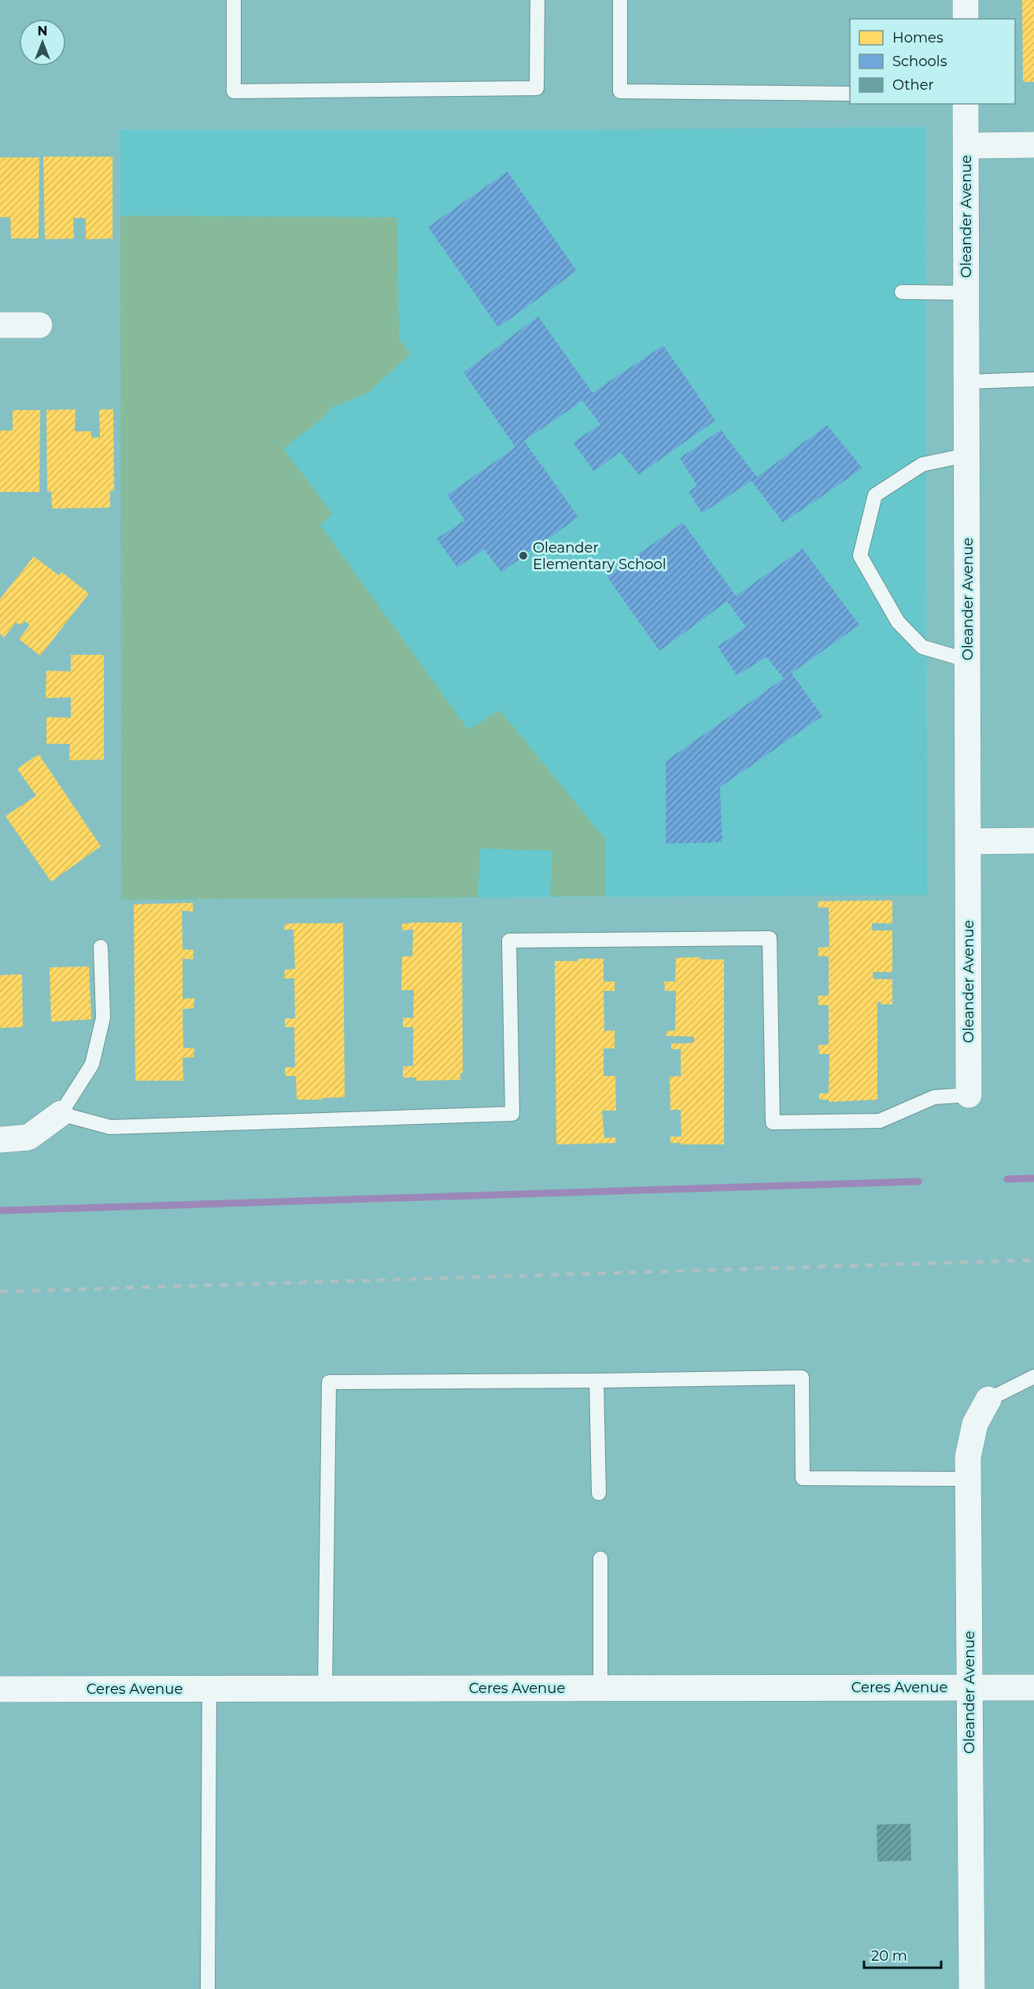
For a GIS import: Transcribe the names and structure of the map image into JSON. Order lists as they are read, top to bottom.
{
  "streets": {
    "street": ["Oleander Avenue", "Ceres Avenue"]
  },
  "crossings": [
    ["Oleander Avenue", "Ceres Avenue"]
  ],
  "places": ["Oleander Elementary School"],
  "legend": ["Homes", "Schools", "Other"],
  "scale_bar": "20 m",
  "north": "top"
}
